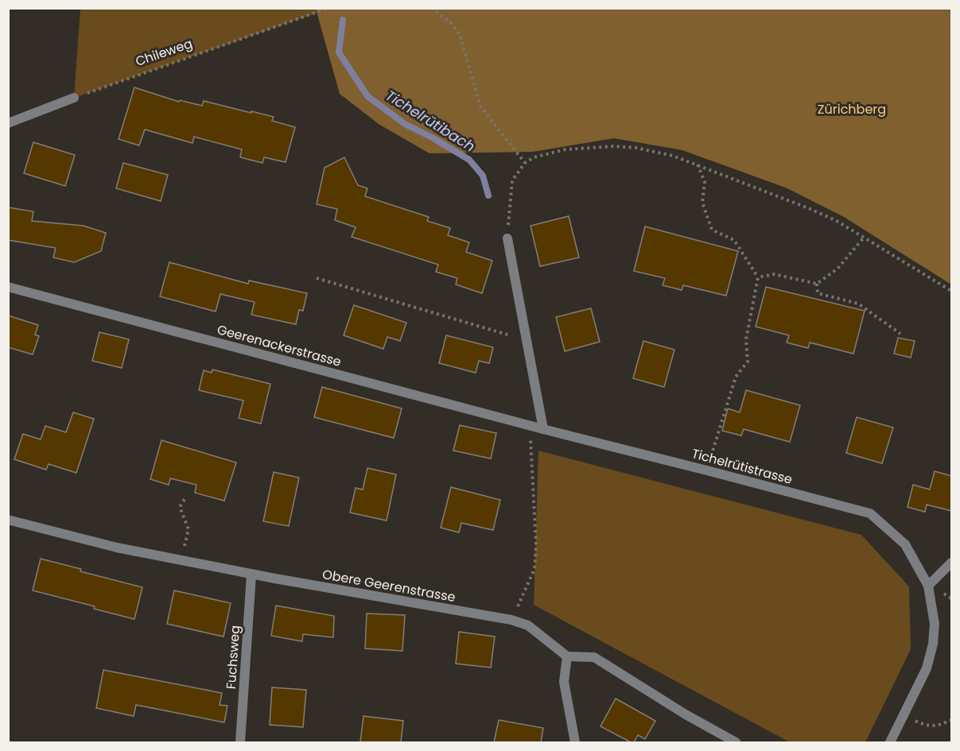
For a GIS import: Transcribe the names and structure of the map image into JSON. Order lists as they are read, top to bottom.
{
  "streets": {
    "street": [
      "Geerenackerstrasse",
      "Tichelrütistrasse",
      "Obere Geerenstrasse",
      "Fuchsweg"
    ],
    "path": ["Chileweg"]
  },
  "crossings": [
    ["Geerenackerstrasse", "Tichelrütistrasse"],
    ["Obere Geerenstrasse", "Fuchsweg"]
  ],
  "water": ["Tichelrütibach"],
  "parks": ["Zürichberg"]
}
